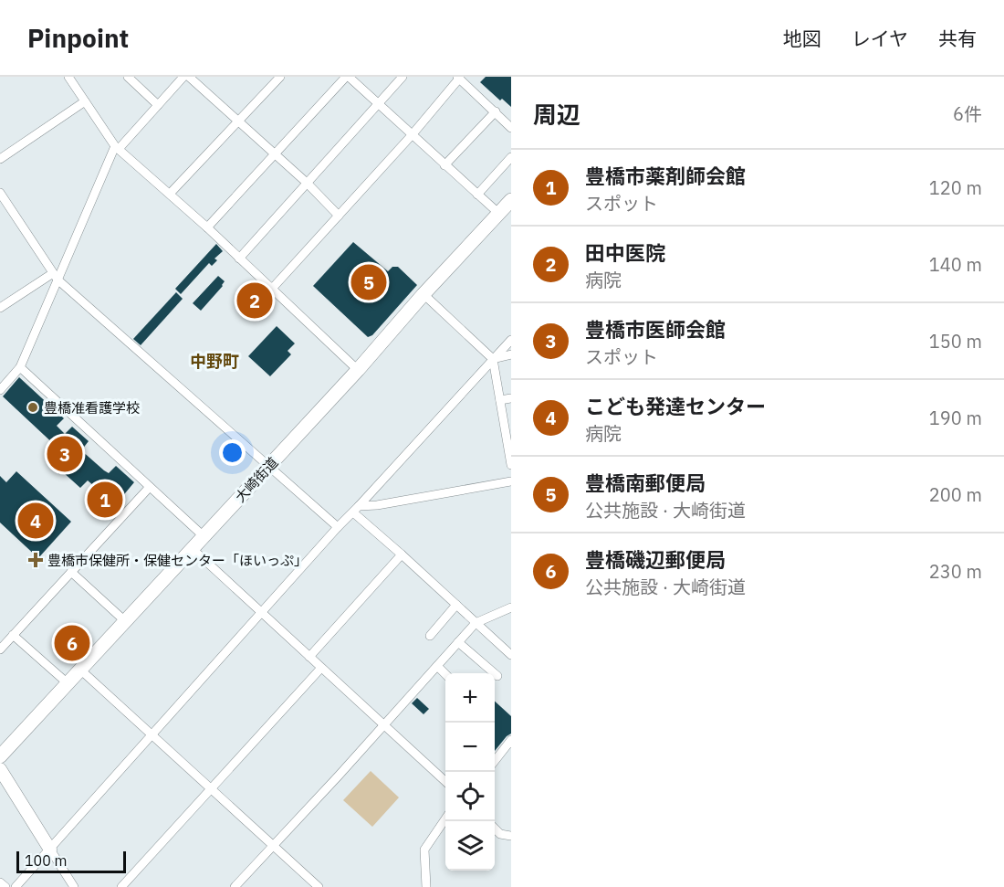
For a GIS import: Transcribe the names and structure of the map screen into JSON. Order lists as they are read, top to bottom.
{
  "streets": {
    "main road": ["大崎街道"]
  },
  "districts": ["中野町"],
  "places": {
    "other": ["豊橋准看護学校"],
    "health": ["豊橋市保健所・保健センター「ほいっぷ」"]
  },
  "scale_bar": "100 m",
  "page": {
    "header": "Pinpoint",
    "nav": ["地図", "レイヤ", "共有"],
    "heading": ["周辺", "6件"],
    "list": [
      {
        "mark": "1",
        "name": "豊橋市薬剤師会館",
        "note": "スポット",
        "value": "120 m"
      },
      {
        "mark": "2",
        "name": "田中医院",
        "note": "病院",
        "value": "140 m"
      },
      {
        "mark": "3",
        "name": "豊橋市医師会館",
        "note": "スポット",
        "value": "150 m"
      },
      {
        "mark": "4",
        "name": "こども発達センター",
        "note": "病院",
        "value": "190 m"
      },
      {
        "mark": "5",
        "name": "豊橋南郵便局",
        "note": "公共施設 · 大崎街道",
        "value": "200 m"
      },
      {
        "mark": "6",
        "name": "豊橋磯辺郵便局",
        "note": "公共施設 · 大崎街道",
        "value": "230 m"
      }
    ],
    "pins": [
      "5",
      "2",
      "3",
      "1",
      "4",
      "6"
    ],
    "map_buttons": ["+", "−"],
    "scale": "100 m"
  }
}
